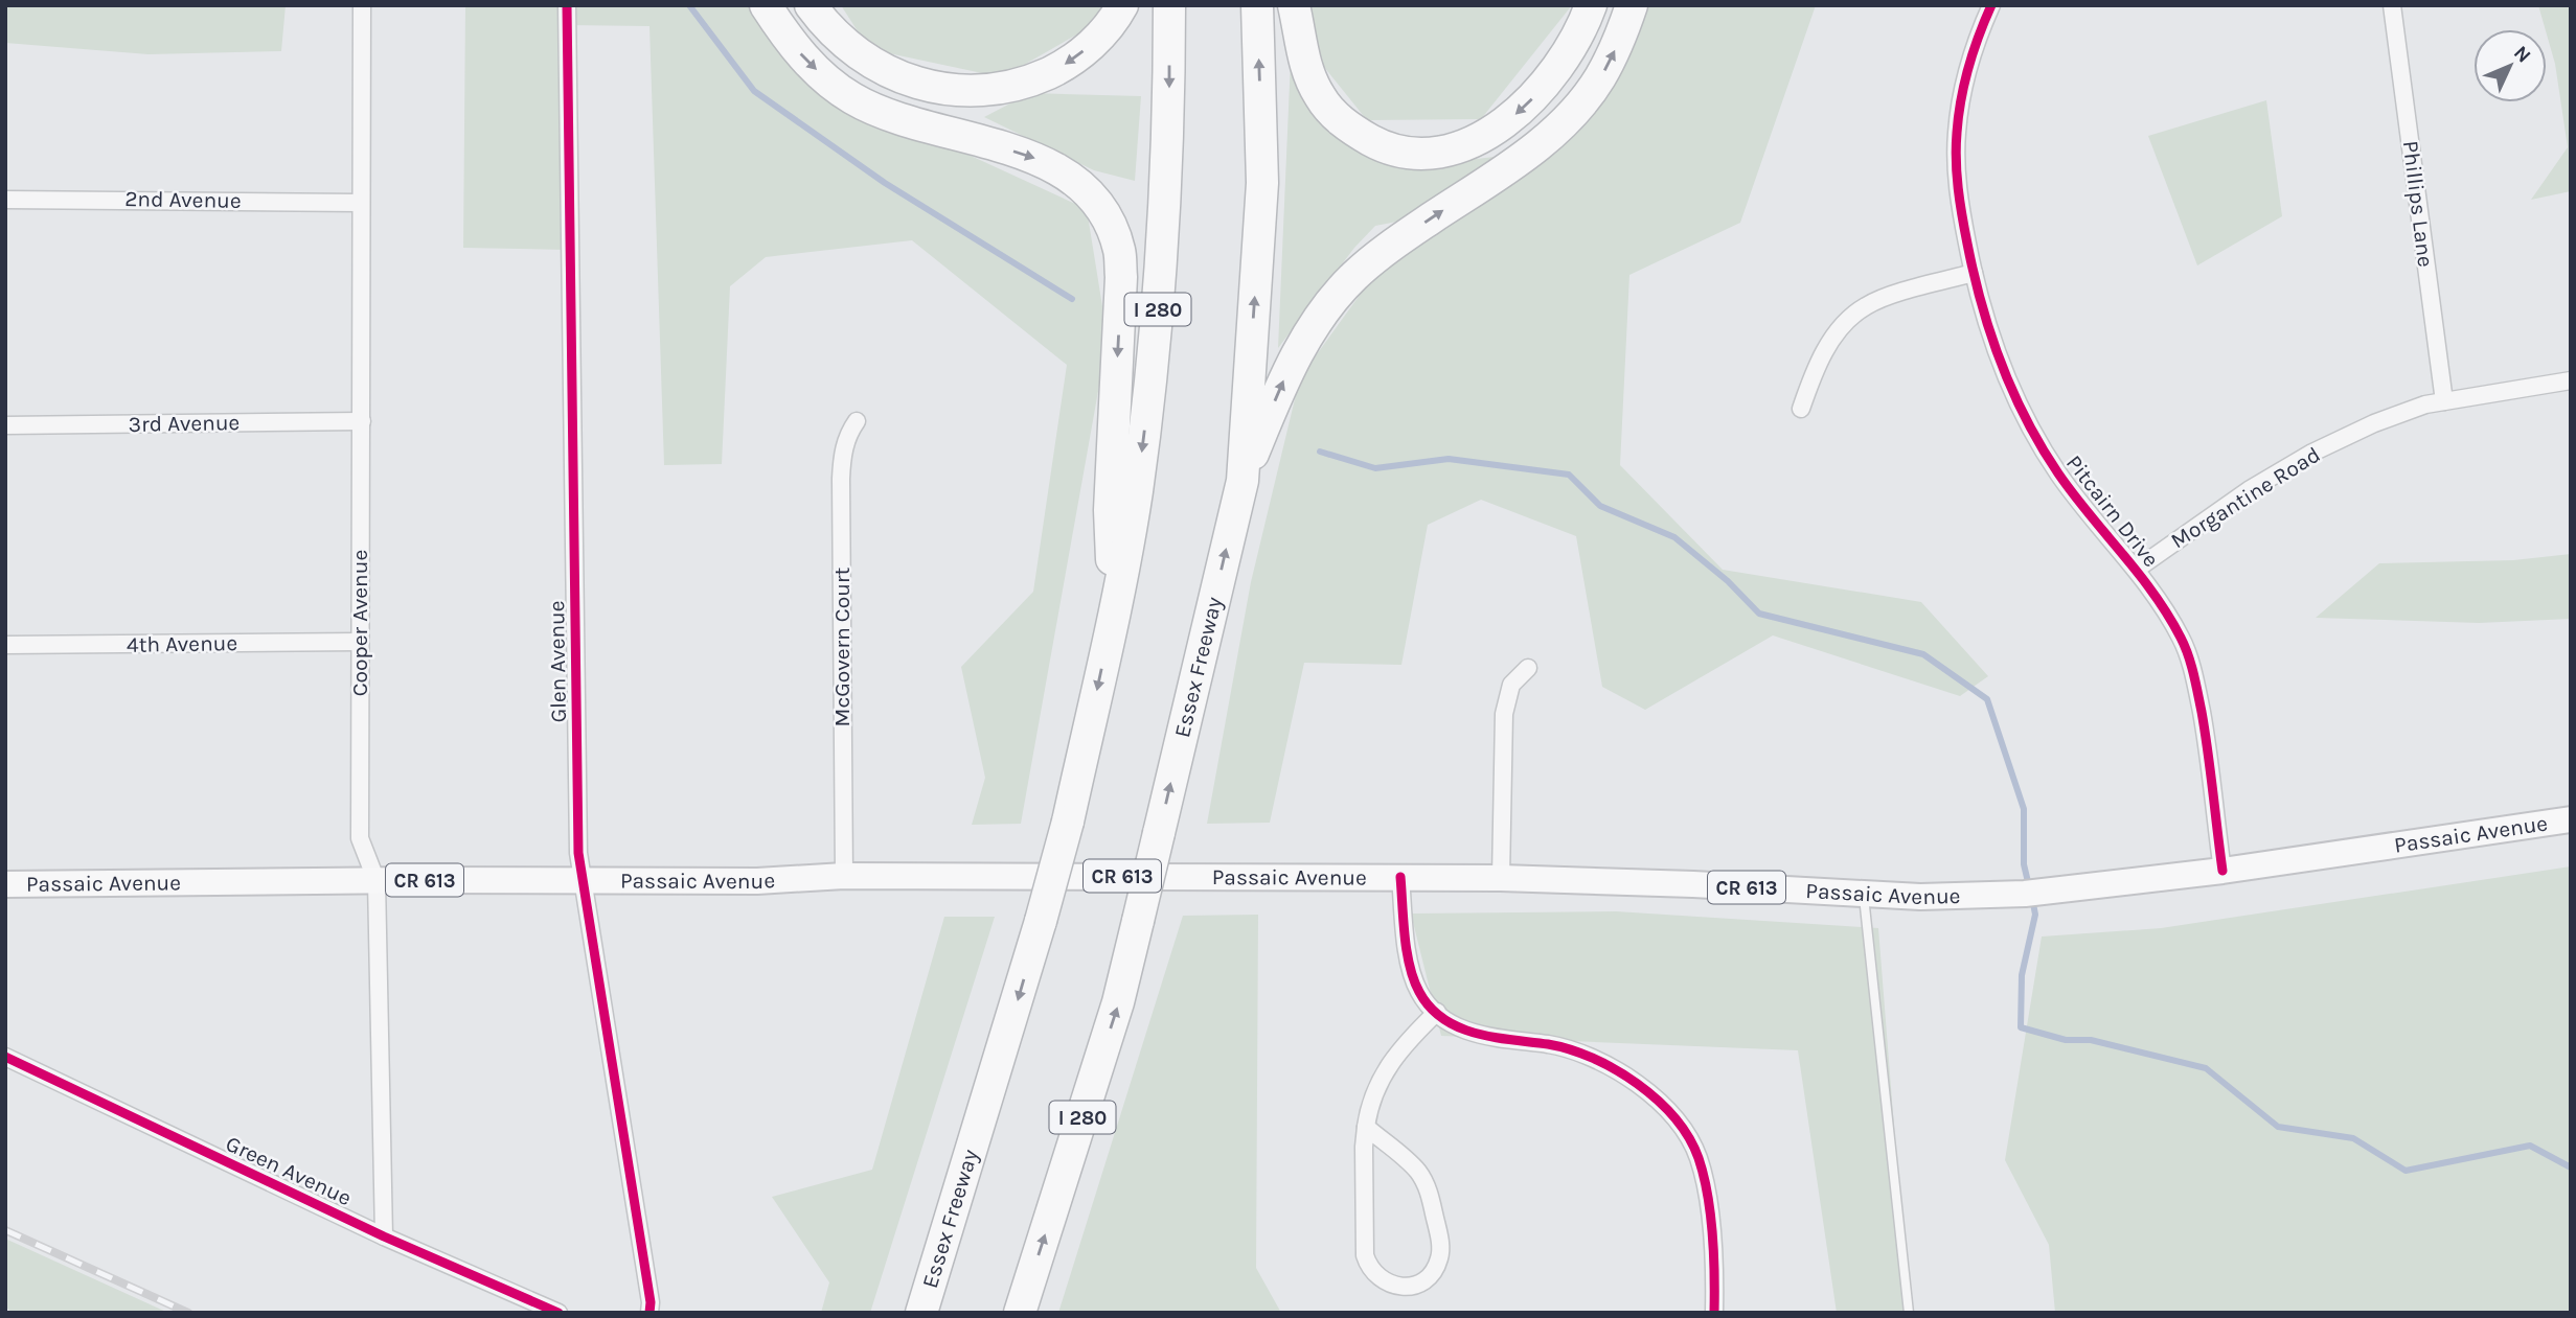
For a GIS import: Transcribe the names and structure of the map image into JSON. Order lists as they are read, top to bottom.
{
  "streets": {
    "highway": ["I 280", "Essex Freeway"],
    "main road": ["Passaic Avenue", "CR 613"],
    "street": [
      "2nd Avenue",
      "Phillips Lane",
      "3rd Avenue",
      "Morgantine Road",
      "Pitcairn Drive",
      "Cooper Avenue",
      "4th Avenue",
      "McGovern Court",
      "Glen Avenue",
      "Green Avenue"
    ]
  },
  "crossings": [
    ["2nd Avenue", "Cooper Avenue"],
    ["Phillips Lane", "Morgantine Road"],
    ["3rd Avenue", "Cooper Avenue"],
    ["Morgantine Road", "Pitcairn Drive"],
    ["Pitcairn Drive", "Passaic Avenue"],
    ["Cooper Avenue", "4th Avenue"],
    ["Cooper Avenue", "Passaic Avenue"],
    ["Cooper Avenue", "Green Avenue"],
    ["McGovern Court", "Passaic Avenue"],
    ["Glen Avenue", "Passaic Avenue"]
  ],
  "north": "top right"
}
